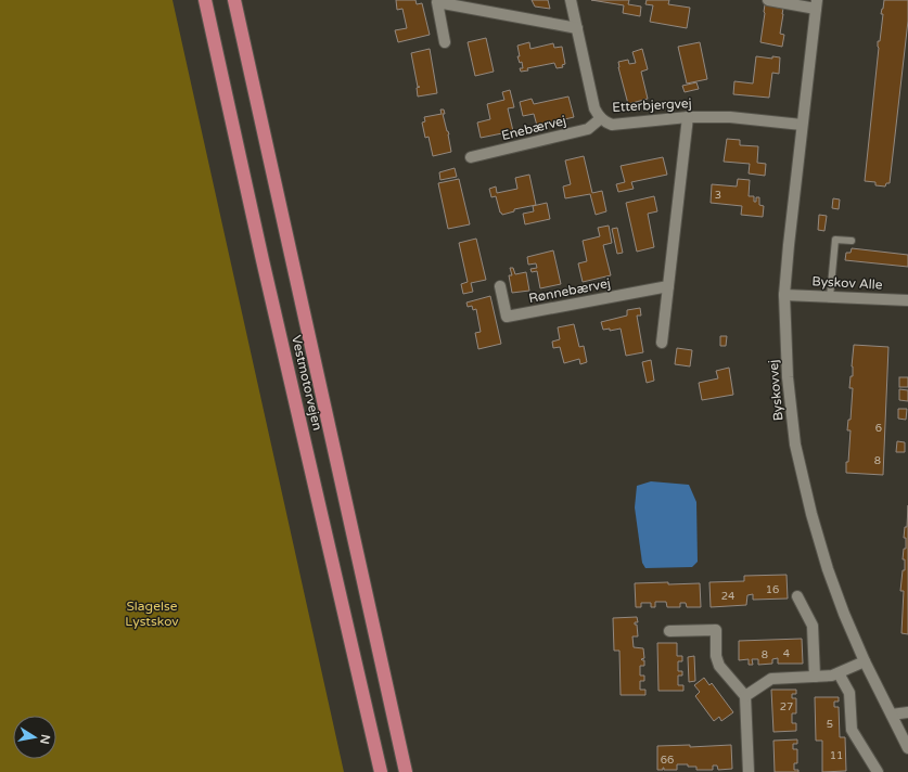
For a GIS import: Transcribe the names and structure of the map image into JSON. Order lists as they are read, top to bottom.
{
  "streets": {
    "highway": ["Vestmotorvejen"],
    "street": [
      "Etterbjergvej",
      "Enebærvej",
      "Byskov Alle",
      "Rønnebærvej",
      "Byskovvej"
    ]
  },
  "crossings": [
    ["Etterbjergvej", "Enebærvej"],
    ["Etterbjergvej", "Byskovvej"],
    ["Byskov Alle", "Byskovvej"]
  ],
  "parks": ["Slagelse Lystskov"],
  "house_numbers": [
    "3",
    "6",
    "8",
    "16",
    "24",
    "4",
    "8",
    "27",
    "5",
    "11",
    "66"
  ],
  "north": "right"
}
